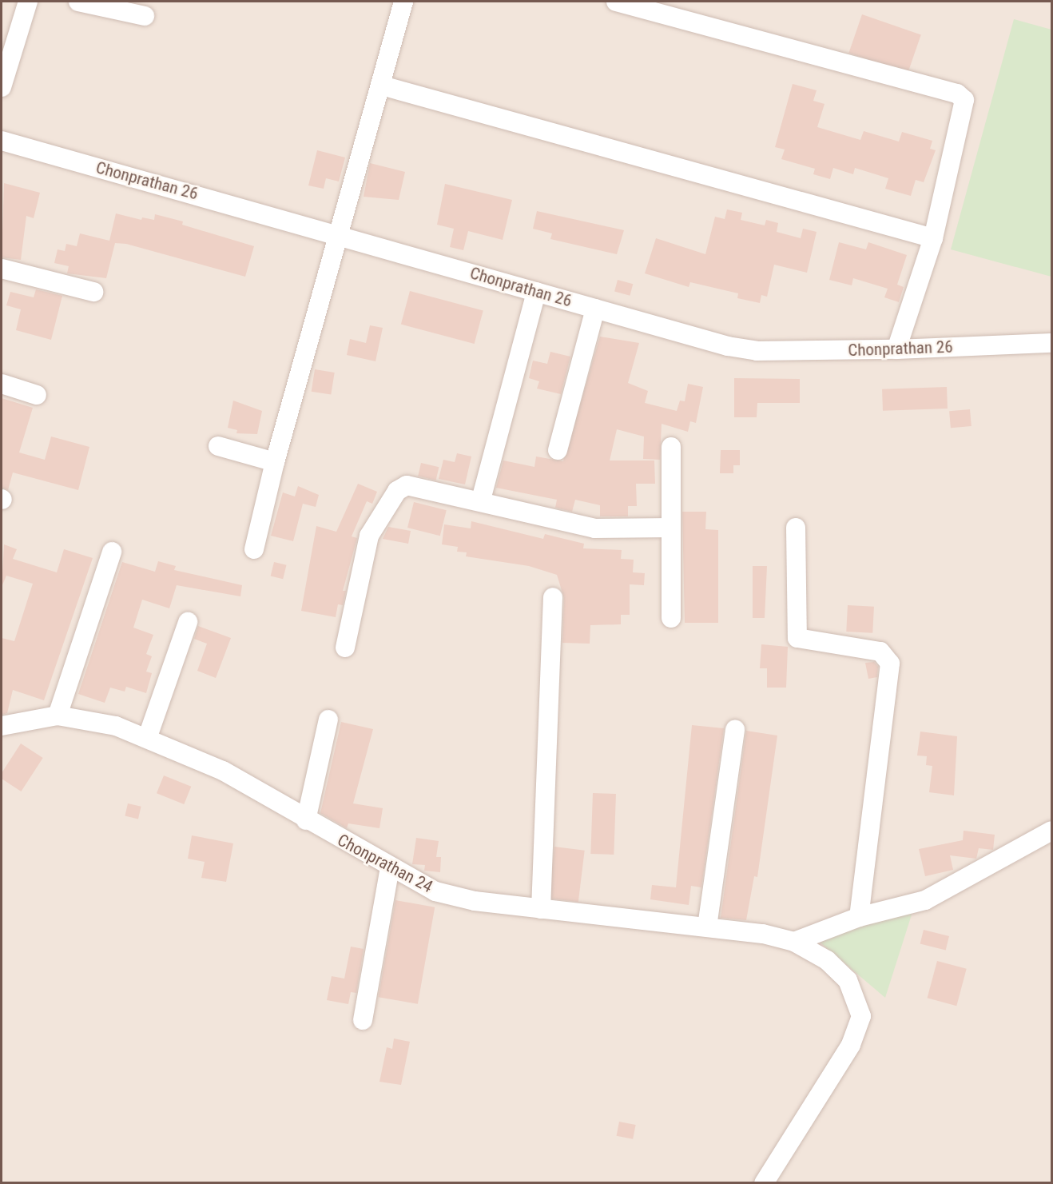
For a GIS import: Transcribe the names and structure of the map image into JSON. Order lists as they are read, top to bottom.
{
  "streets": {
    "street": ["Chonprathan 26", "Chonprathan 24"]
  }
}
